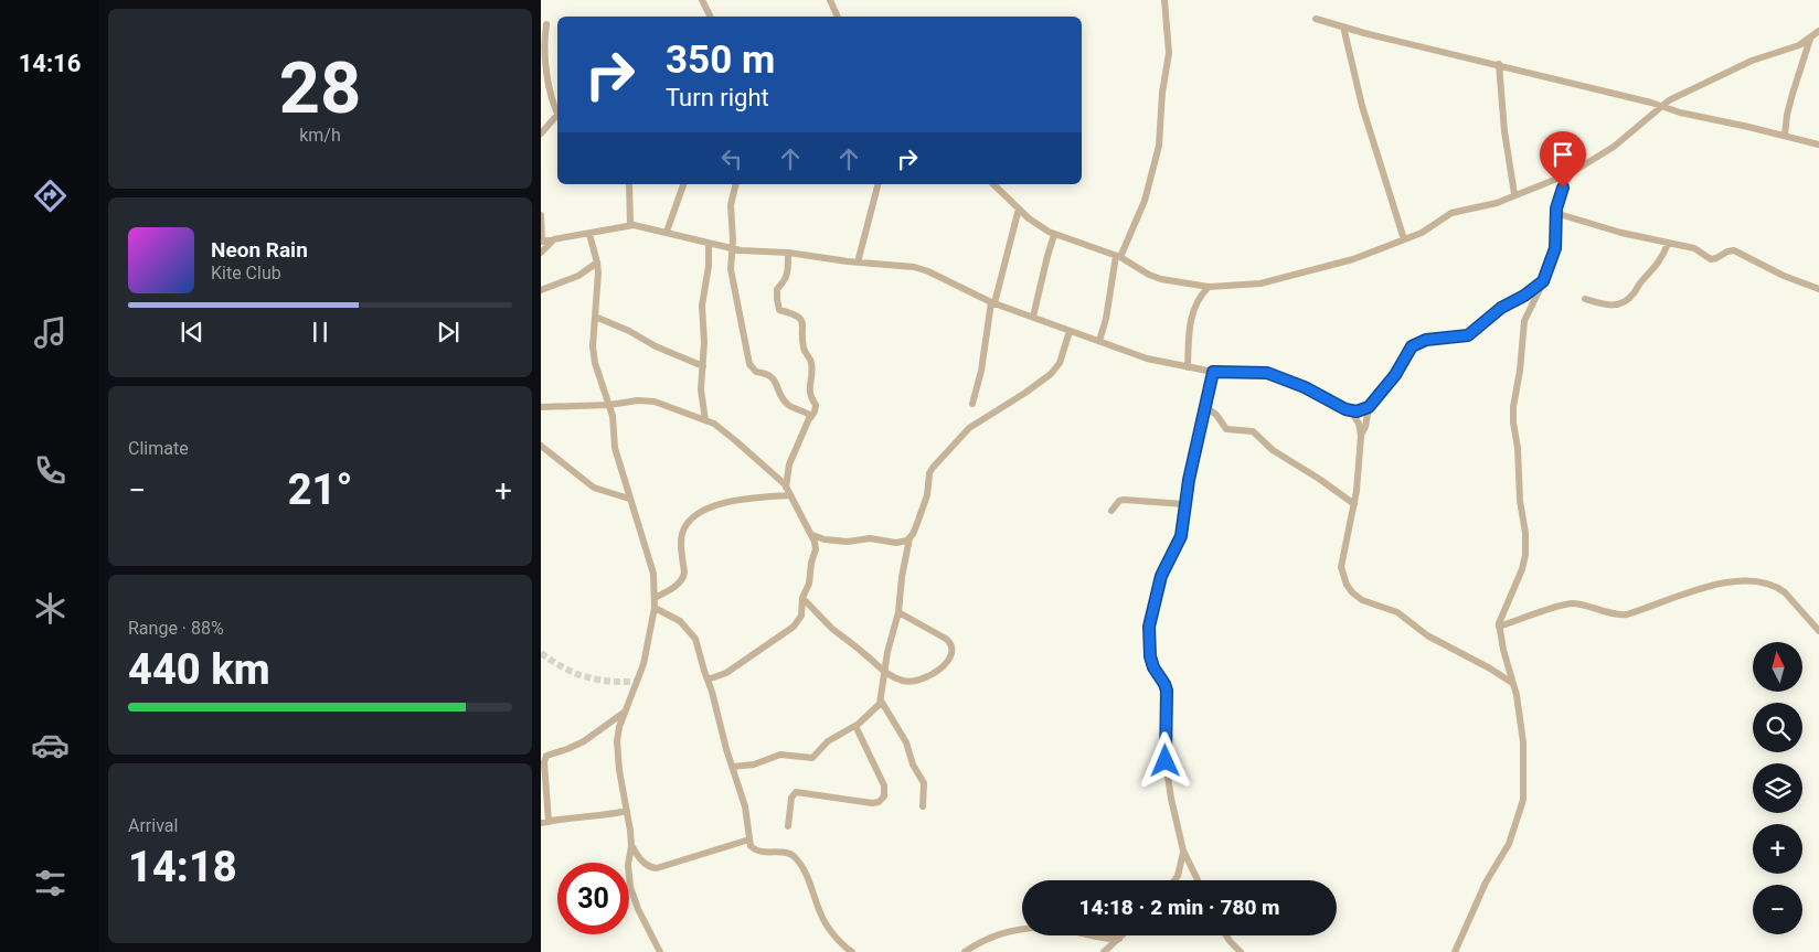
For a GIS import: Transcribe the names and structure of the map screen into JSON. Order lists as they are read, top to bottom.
{
  "north": "top",
  "page": {
    "tabs": "14:16",
    "tile": [
      ["28", "km/h"],
      "Climate",
      ["Range · 88%", "440 km"],
      ["Arrival", "14:18"]
    ],
    "turn": ["350 m", "Turn right"],
    "song": ["Neon Rain", "Kite Club"],
    "heat": ["−", "21°", "+"],
    "map_buttons": ["+", "−"],
    "limit": "30",
    "trip": "14:18 · 2 min · 780 m"
  }
}
